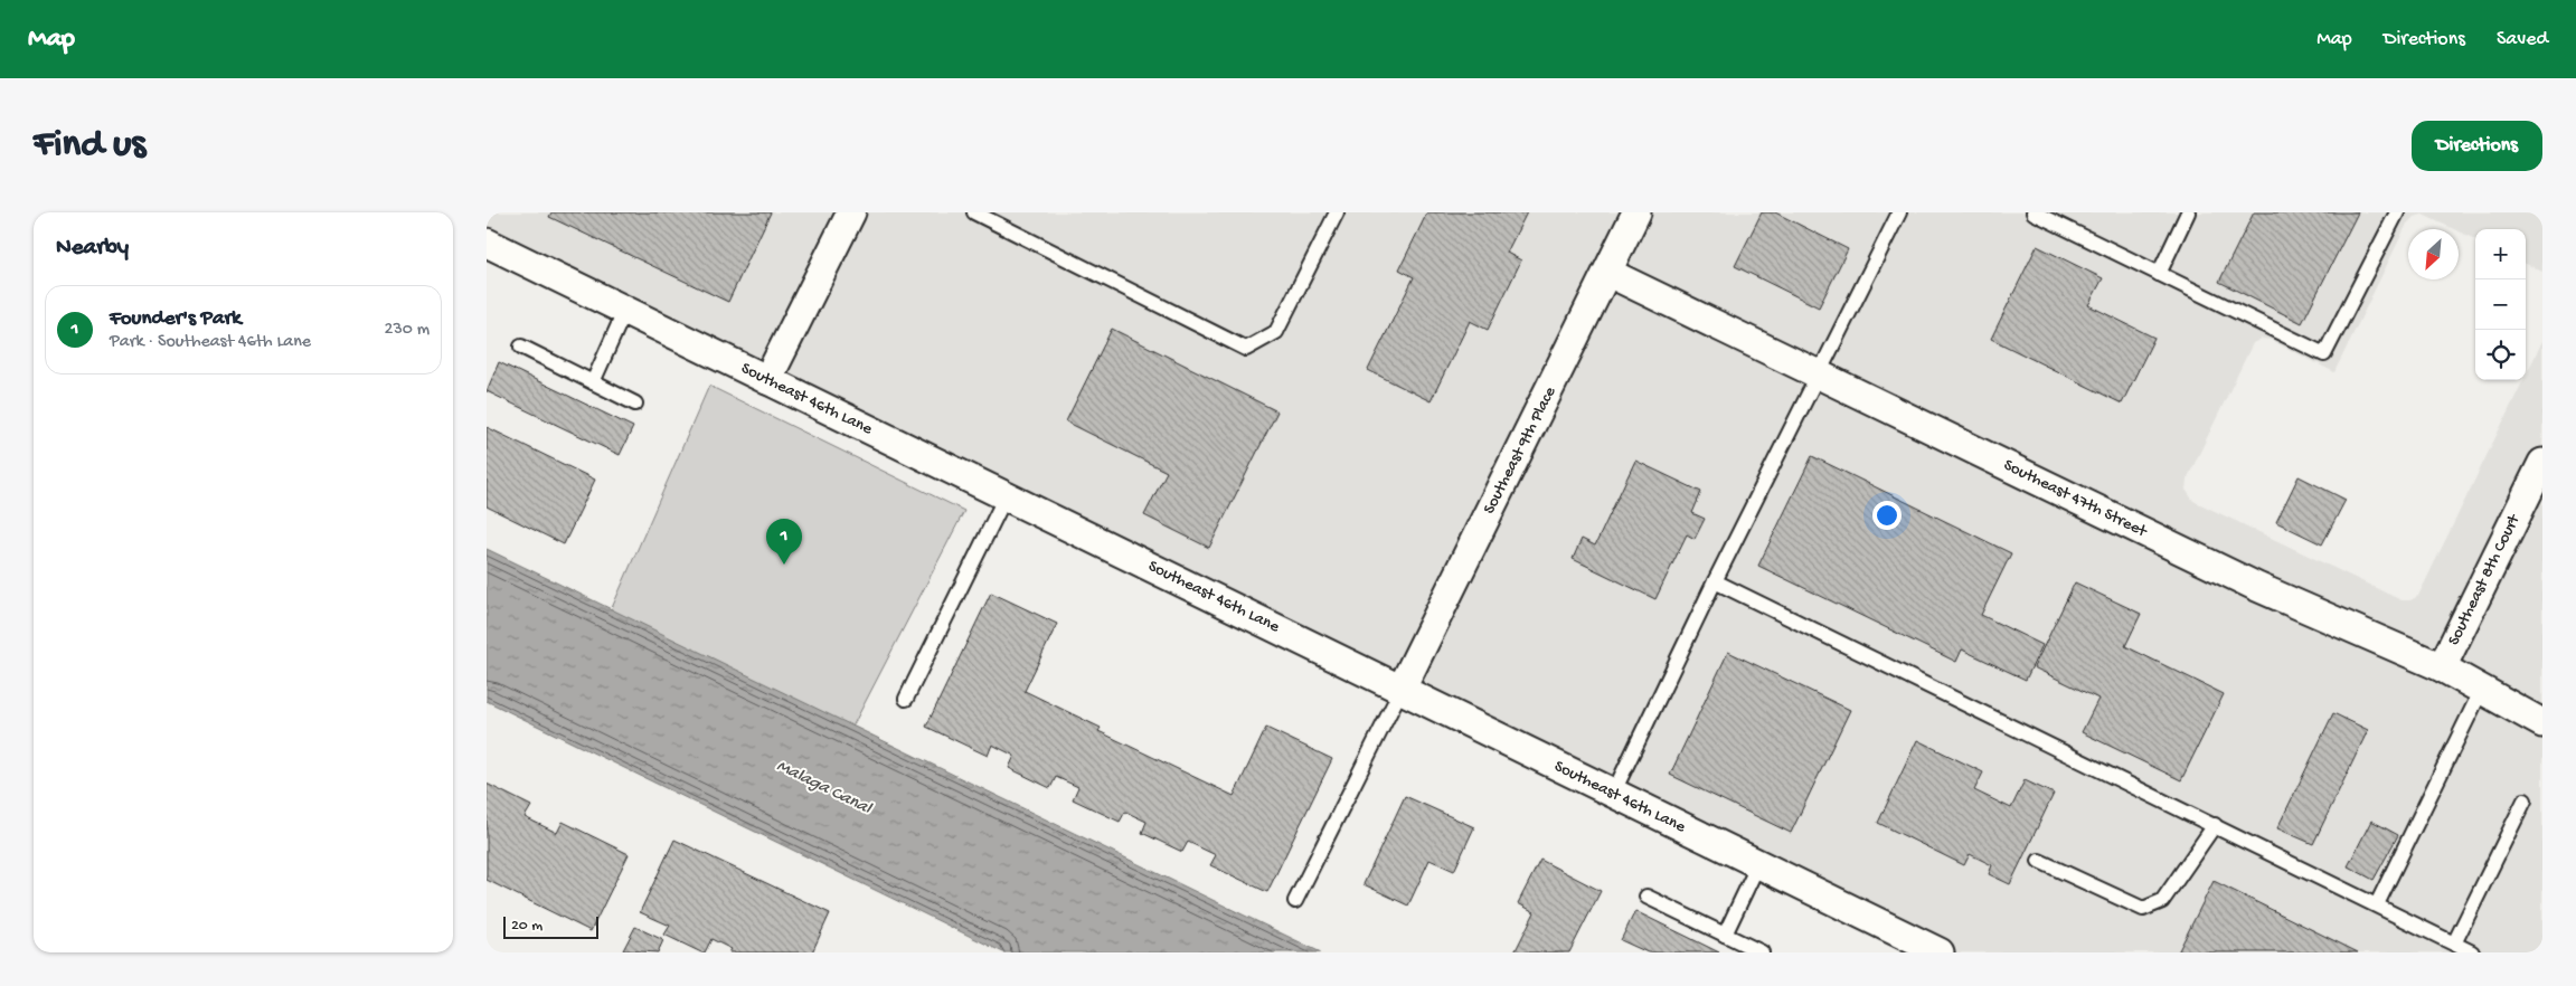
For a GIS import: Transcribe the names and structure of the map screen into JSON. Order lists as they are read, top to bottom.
{
  "streets": {
    "street": [
      "Southeast 46th Lane",
      "Southeast 9th Place",
      "Southeast 47th Street",
      "Southeast 8th Court"
    ]
  },
  "crossings": [
    ["Southeast 46th Lane", "Southeast 9th Place"],
    ["Southeast 9th Place", "Southeast 47th Street"],
    ["Southeast 47th Street", "Southeast 8th Court"]
  ],
  "water": ["Malaga Canal"],
  "scale_bar": "20 m",
  "north": "bottom left",
  "page": {
    "header": "Map",
    "nav": ["Map", "Directions", "Saved"],
    "buttons": "Directions",
    "title": "Find us",
    "heading": "Nearby",
    "map_buttons": ["+", "−"],
    "list": [
      {
        "mark": "1",
        "name": "Founder's Park",
        "note": "Park · Southeast 46th Lane",
        "value": "230 m"
      }
    ],
    "pins": "1",
    "scale": "20 m"
  }
}
